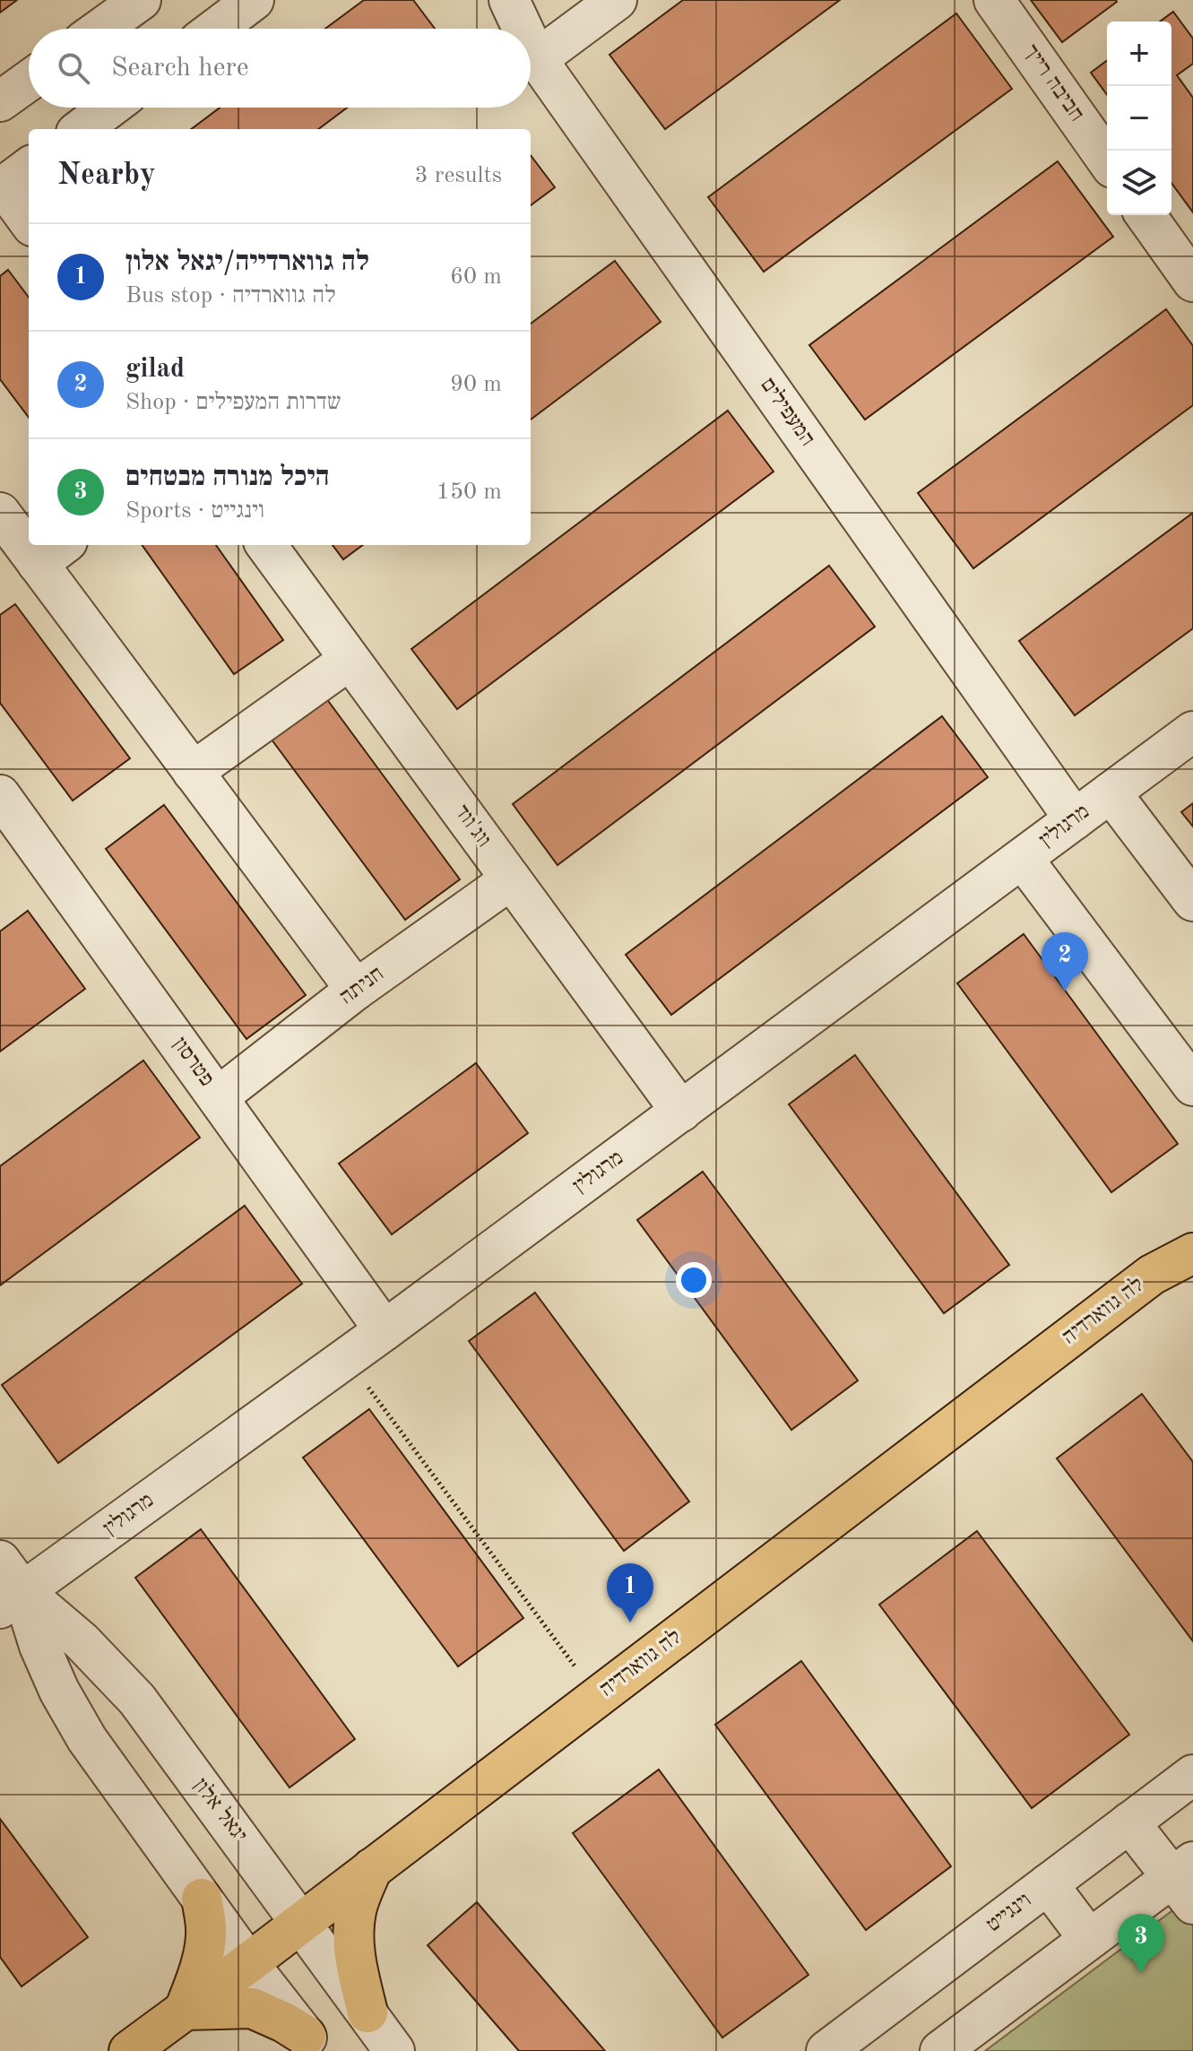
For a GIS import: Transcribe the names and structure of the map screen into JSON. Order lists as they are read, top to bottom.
{
  "streets": {
    "main road": ["לה גווארדיה"],
    "street": [
      "חביבה רייך",
      "המעפילים",
      "ווג'ווד",
      "מרגולין",
      "חניתה",
      "פטרסון",
      "יגאל אלון",
      "וינגייט"
    ]
  },
  "crossings": [
    ["המעפילים", "מרגולין"],
    ["ווג'ווד", "מרגולין"],
    ["ווג'ווד", "חניתה"],
    ["מרגולין", "פטרסון"],
    ["מרגולין", "יגאל אלון"],
    ["חניתה", "פטרסון"],
    ["לה גווארדיה", "יגאל אלון"]
  ],
  "page": {
    "map_buttons": ["+", "−"],
    "search": "Search here",
    "heading": ["Nearby", "3 results"],
    "list": [
      {
        "mark": "1",
        "name": "לה גווארדייה/יגאל אלון",
        "note": "Bus stop · לה גווארדיה",
        "value": "60 m"
      },
      {
        "mark": "2",
        "name": "gilad",
        "note": "Shop · שדרות המעפילים",
        "value": "90 m"
      },
      {
        "mark": "3",
        "name": "היכל מנורה מבטחים",
        "note": "Sports · וינגייט",
        "value": "150 m"
      }
    ],
    "pins": ["2", "1", "3"]
  }
}
